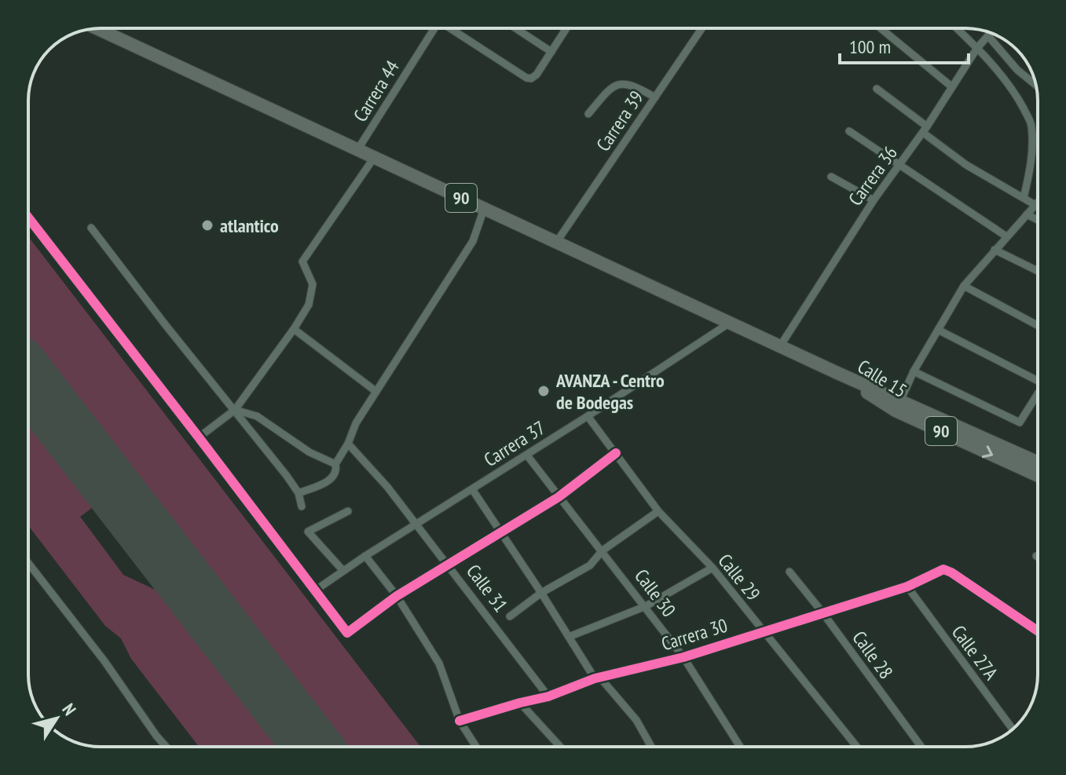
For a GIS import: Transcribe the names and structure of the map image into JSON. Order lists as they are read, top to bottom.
{
  "streets": {
    "highway": ["90", "Calle 15"],
    "street": [
      "Carrera 44",
      "Carrera 39",
      "Carrera 36",
      "Carrera 37",
      "Calle 29",
      "Calle 31",
      "Calle 30",
      "Carrera 30",
      "Calle 27A",
      "Calle 28"
    ]
  },
  "crossings": [
    ["Carrera 44", "90"],
    ["Carrera 39", "90"],
    ["Carrera 36", "90"],
    ["Carrera 36", "Calle 15"],
    ["90", "Calle 15"],
    ["90", "Carrera 37"],
    ["Carrera 37", "Calle 29"],
    ["Carrera 37", "Calle 31"],
    ["Carrera 37", "Calle 30"],
    ["Calle 29", "Carrera 30"],
    ["Calle 31", "Carrera 30"],
    ["Calle 30", "Carrera 30"],
    ["Carrera 30", "Calle 27A"],
    ["Carrera 30", "Calle 28"]
  ],
  "places": ["atlantico", "AVANZA - Centro de Bodegas"],
  "scale_bar": "100 m",
  "north": "top right"
}
